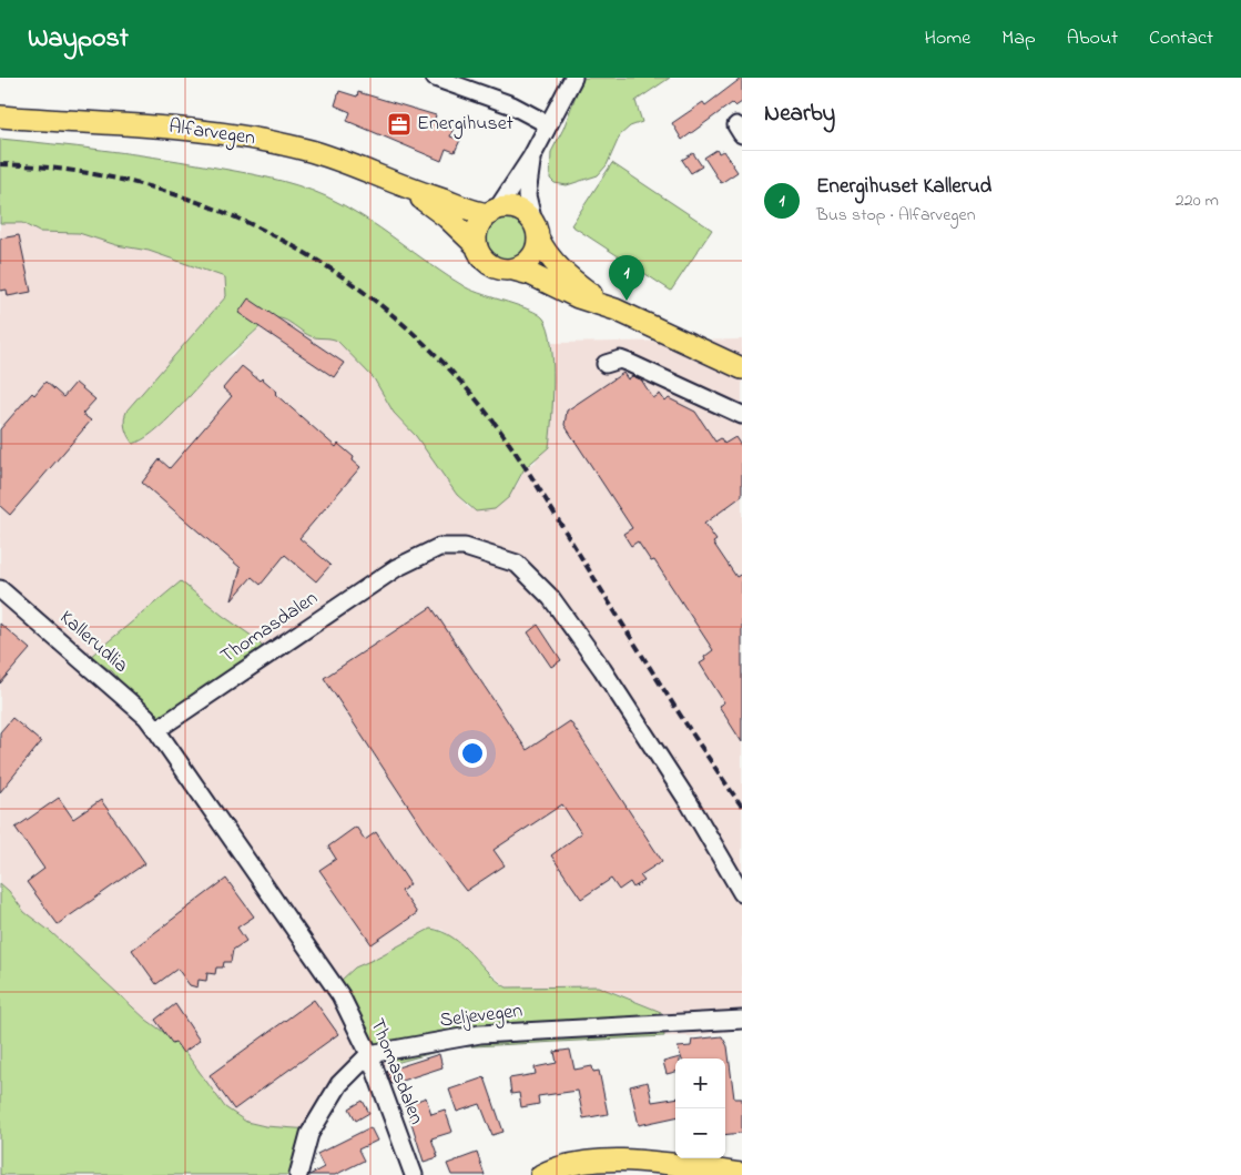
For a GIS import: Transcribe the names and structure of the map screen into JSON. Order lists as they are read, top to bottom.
{
  "streets": {
    "main road": ["Alfarvegen"],
    "street": ["Thomasdalen", "Kallerudlia", "Seljevegen"]
  },
  "crossings": [
    ["Thomasdalen", "Kallerudlia"],
    ["Thomasdalen", "Seljevegen"]
  ],
  "places": {
    "office": ["Energihuset"]
  },
  "page": {
    "header": "Waypost",
    "nav": [
      "Home",
      "Map",
      "About",
      "Contact"
    ],
    "heading": "Nearby",
    "list": [
      {
        "mark": "1",
        "name": "Energihuset Kallerud",
        "note": "Bus stop · Alfarvegen",
        "value": "220 m"
      }
    ],
    "pins": "1",
    "map_buttons": ["+", "−"]
  }
}
